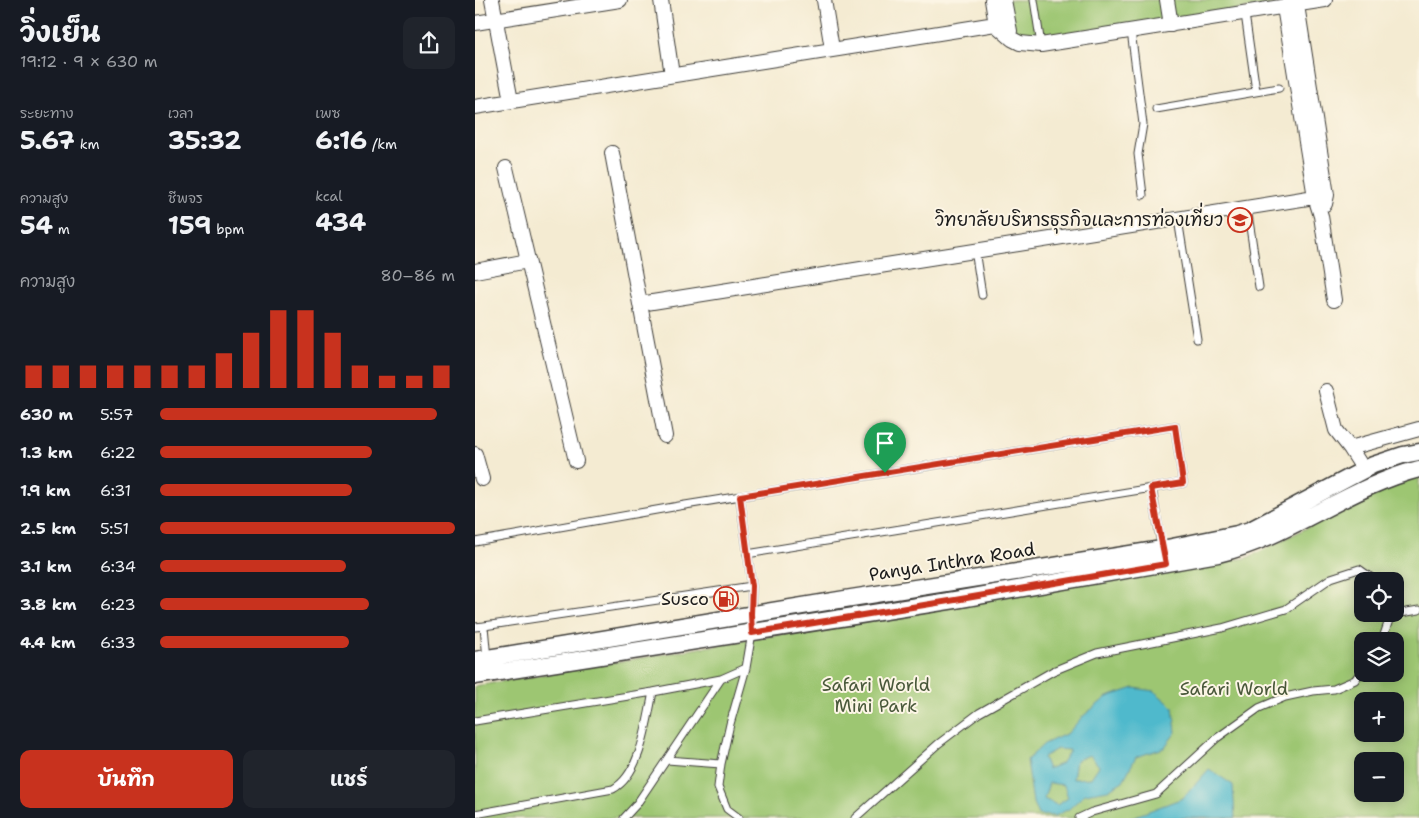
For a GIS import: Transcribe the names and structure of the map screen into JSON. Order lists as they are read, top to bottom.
{
  "streets": {
    "street": ["Panya Inthra Road"]
  },
  "parks": ["Safari World Mini Park", "Safari World"],
  "places": {
    "school or university": ["วิทยาลัยบริหารธุรกิจและการท่องเที่ยว"],
    "fuel station": ["Susco"]
  },
  "page": {
    "heading": ["วิ่งเย็น", "19:12 · 9 × 630 m"],
    "stats": [
      ["ระยะทาง", "5.67 km"],
      ["เวลา", "35:32"],
      ["เพซ", "6:16 /km"],
      ["ความสูง", "54 m"],
      ["ชีพจร", "159 bpm"],
      ["kcal", "434"]
    ],
    "chart": ["ความสูง", "80–86 m"],
    "list": [
      {
        "name": "630 m",
        "note": "5:57"
      },
      {
        "name": "1.3 km",
        "note": "6:22"
      },
      {
        "name": "1.9 km",
        "note": "6:31"
      },
      {
        "name": "2.5 km",
        "note": "5:51"
      },
      {
        "name": "3.1 km",
        "note": "6:34"
      },
      {
        "name": "3.8 km",
        "note": "6:23"
      },
      {
        "name": "4.4 km",
        "note": "6:33"
      }
    ],
    "map_buttons": ["+", "−"],
    "buttons": ["บันทึก", "แชร์"]
  }
}
